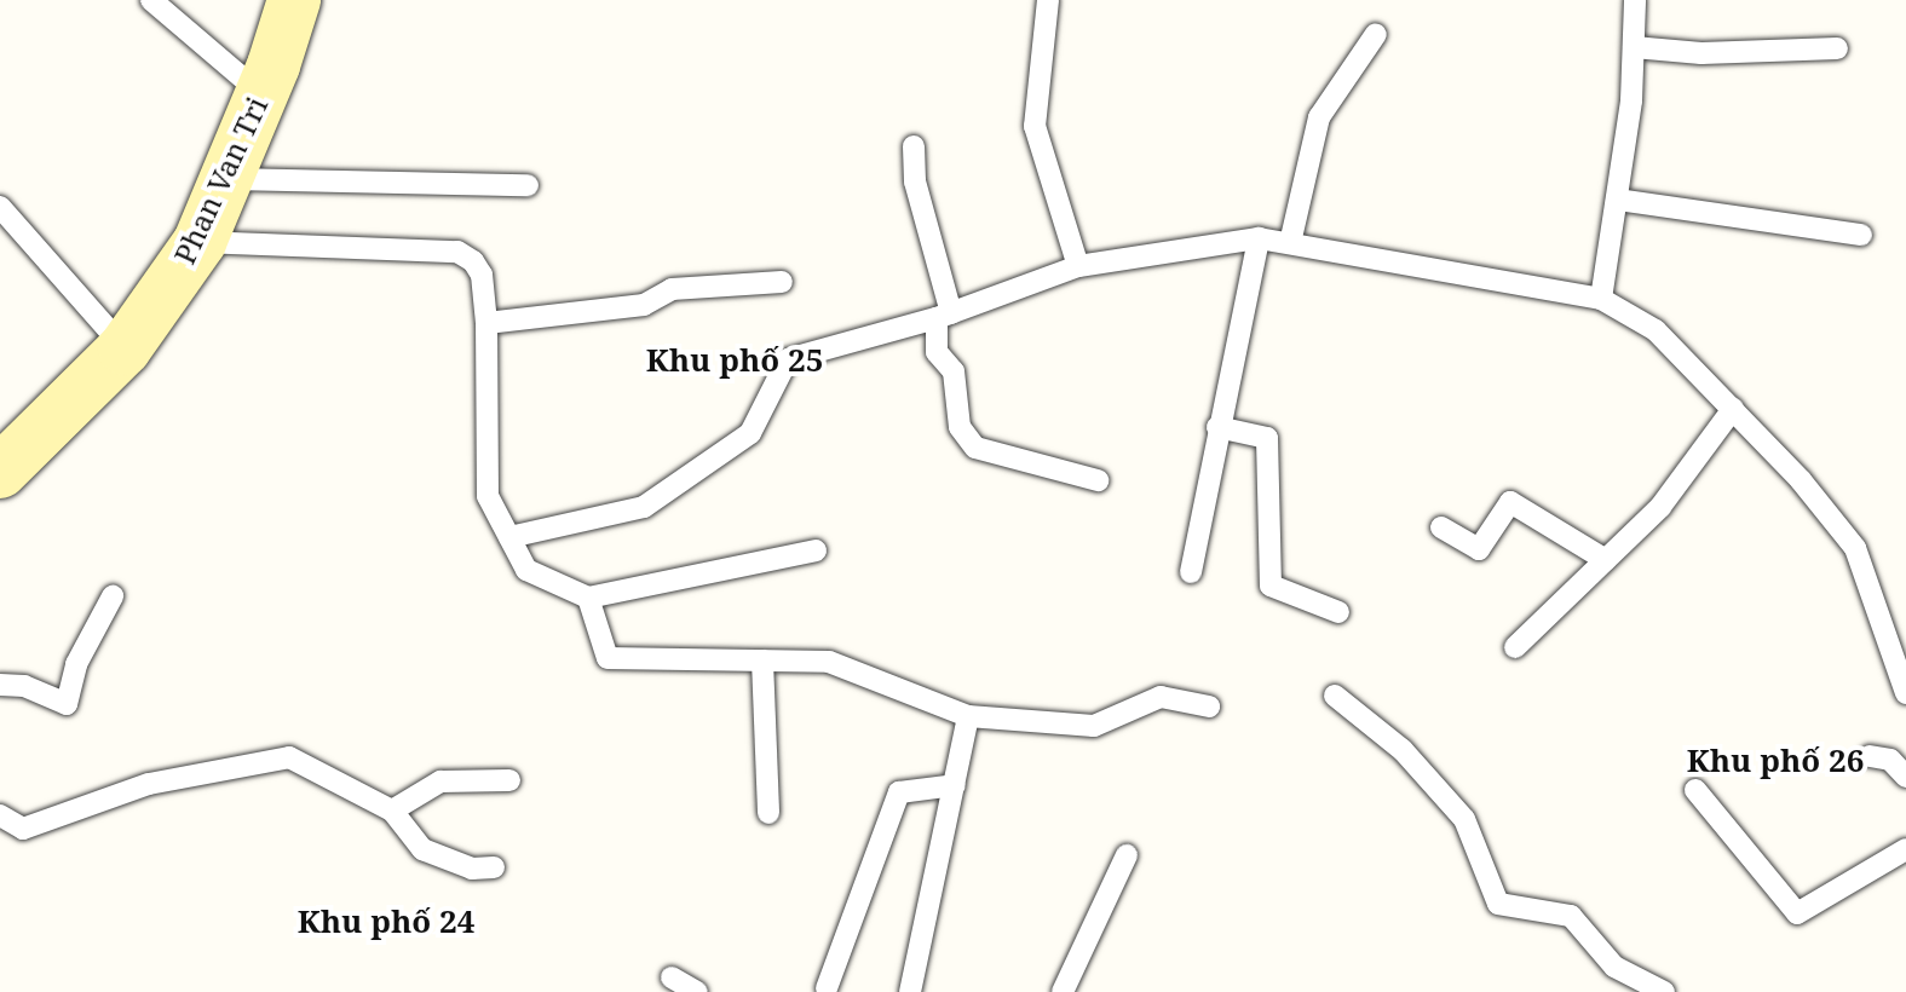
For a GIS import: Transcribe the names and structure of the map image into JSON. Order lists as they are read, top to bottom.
{
  "streets": {
    "main road": ["Phan Van Tri"]
  },
  "districts": ["Khu phố 25", "Khu phố 26", "Khu phố 24"]
}
